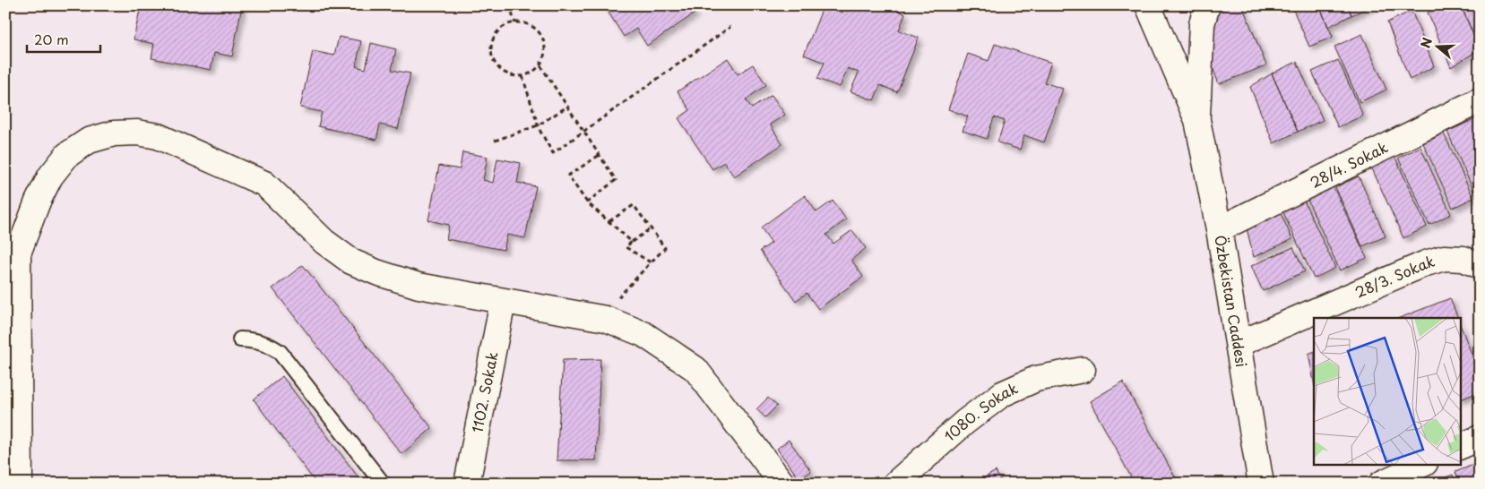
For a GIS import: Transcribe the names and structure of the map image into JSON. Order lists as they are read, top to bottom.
{
  "streets": {
    "street": [
      "28/4. Sokak",
      "28/3. Sokak",
      "Özbekistan Caddesi",
      "1102. Sokak",
      "1080. Sokak"
    ]
  },
  "crossings": [
    ["28/4. Sokak", "Özbekistan Caddesi"],
    ["28/3. Sokak", "Özbekistan Caddesi"]
  ],
  "scale_bar": "20 m",
  "north": "left"
}
